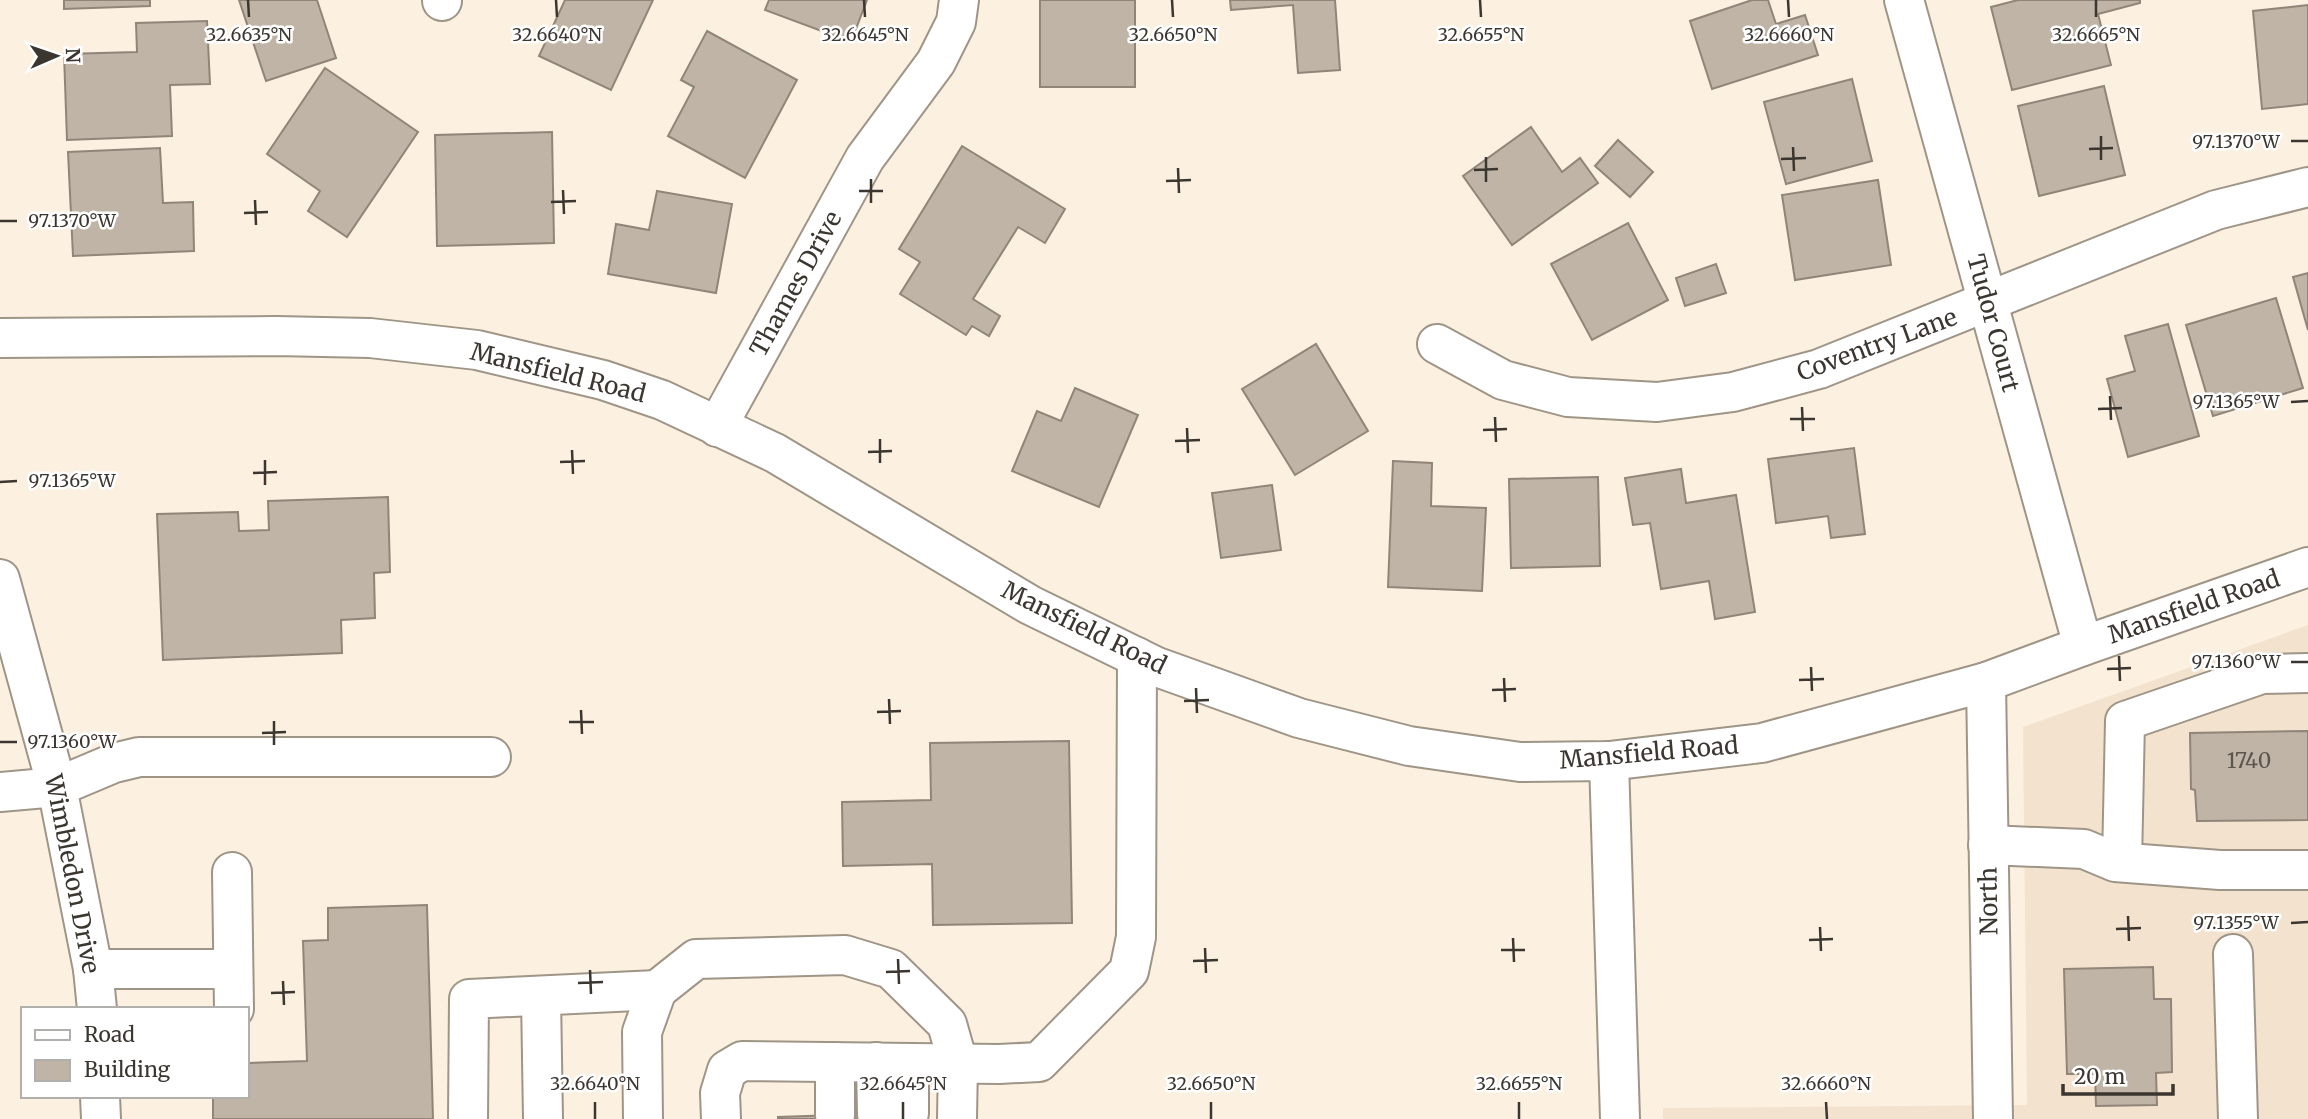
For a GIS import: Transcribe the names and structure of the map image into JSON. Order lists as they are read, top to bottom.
{
  "streets": {
    "street": [
      "Thames Drive",
      "Tudor Court",
      "Coventry Lane",
      "Mansfield Road",
      "Wimbledon Drive",
      "North"
    ]
  },
  "crossings": [
    ["Thames Drive", "Mansfield Road"],
    ["Tudor Court", "Coventry Lane"],
    ["Tudor Court", "Mansfield Road"],
    ["Mansfield Road", "North"]
  ],
  "house_numbers": ["1740"],
  "legend": ["Road", "Building"],
  "scale_bar": "20 m",
  "north": "right",
  "coordinates": [
    "32.6635°N",
    "32.6640°N",
    "32.6645°N",
    "32.6650°N",
    "32.6655°N",
    "32.6660°N",
    "32.6665°N",
    "97.1370°W",
    "97.1365°W",
    "97.1360°W",
    "97.1355°W"
  ]
}
